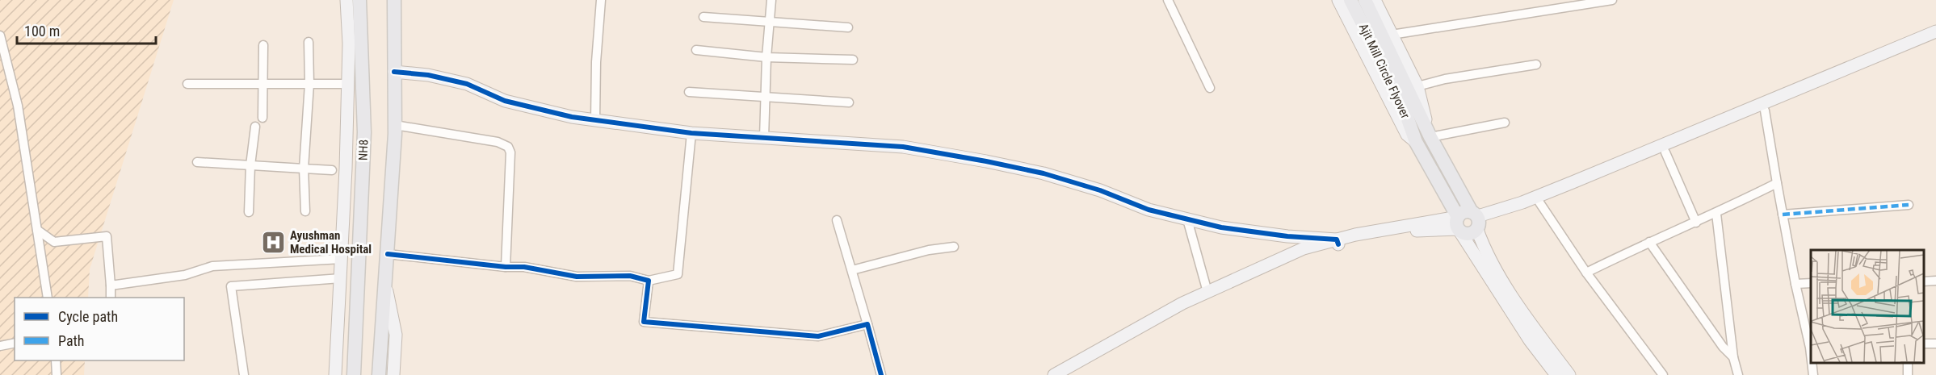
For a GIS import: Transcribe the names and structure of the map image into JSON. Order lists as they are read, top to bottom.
{
  "streets": {
    "main road": ["Ajit Mill Circle Flyover", "NH8"]
  },
  "places": {
    "hospital": ["Ayushman Medical Hospital"]
  },
  "legend": ["Cycle path", "Path"],
  "scale_bar": "100 m"
}
